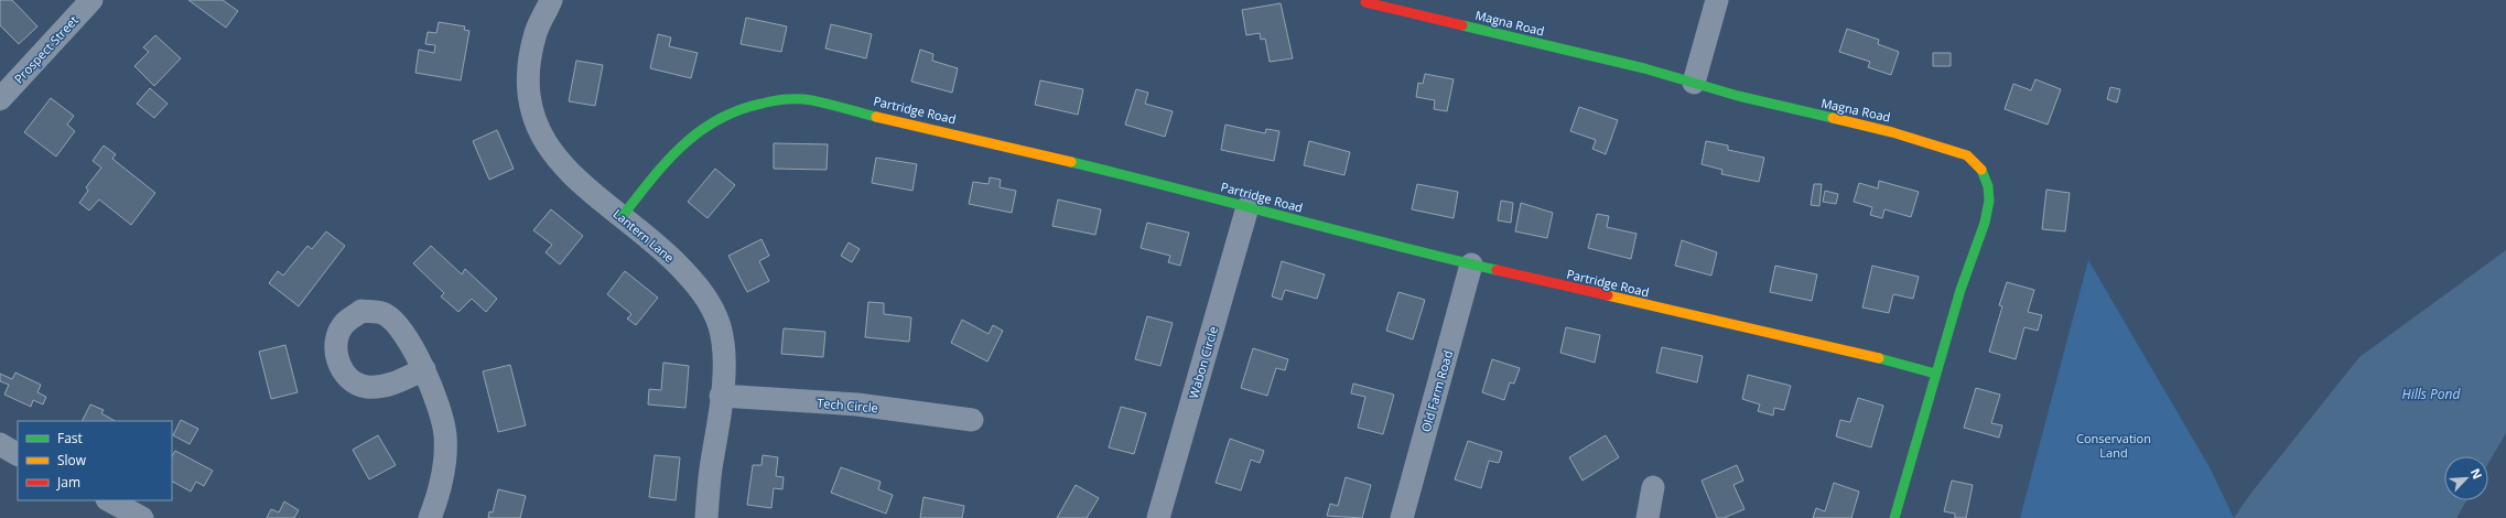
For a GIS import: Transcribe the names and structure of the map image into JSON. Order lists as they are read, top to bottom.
{
  "streets": {
    "street": [
      "Magna Road",
      "Prospect Street",
      "Partridge Road",
      "Lantern Lane",
      "Wabon Circle",
      "Old Farm Road",
      "Tech Circle"
    ]
  },
  "crossings": [
    ["Magna Road", "Partridge Road"],
    ["Partridge Road", "Lantern Lane"],
    ["Partridge Road", "Wabon Circle"],
    ["Partridge Road", "Old Farm Road"],
    ["Lantern Lane", "Tech Circle"]
  ],
  "water": ["Hills Pond"],
  "parks": ["Conservation Land"],
  "legend": ["Fast", "Slow", "Jam"],
  "north": "top right"
}
